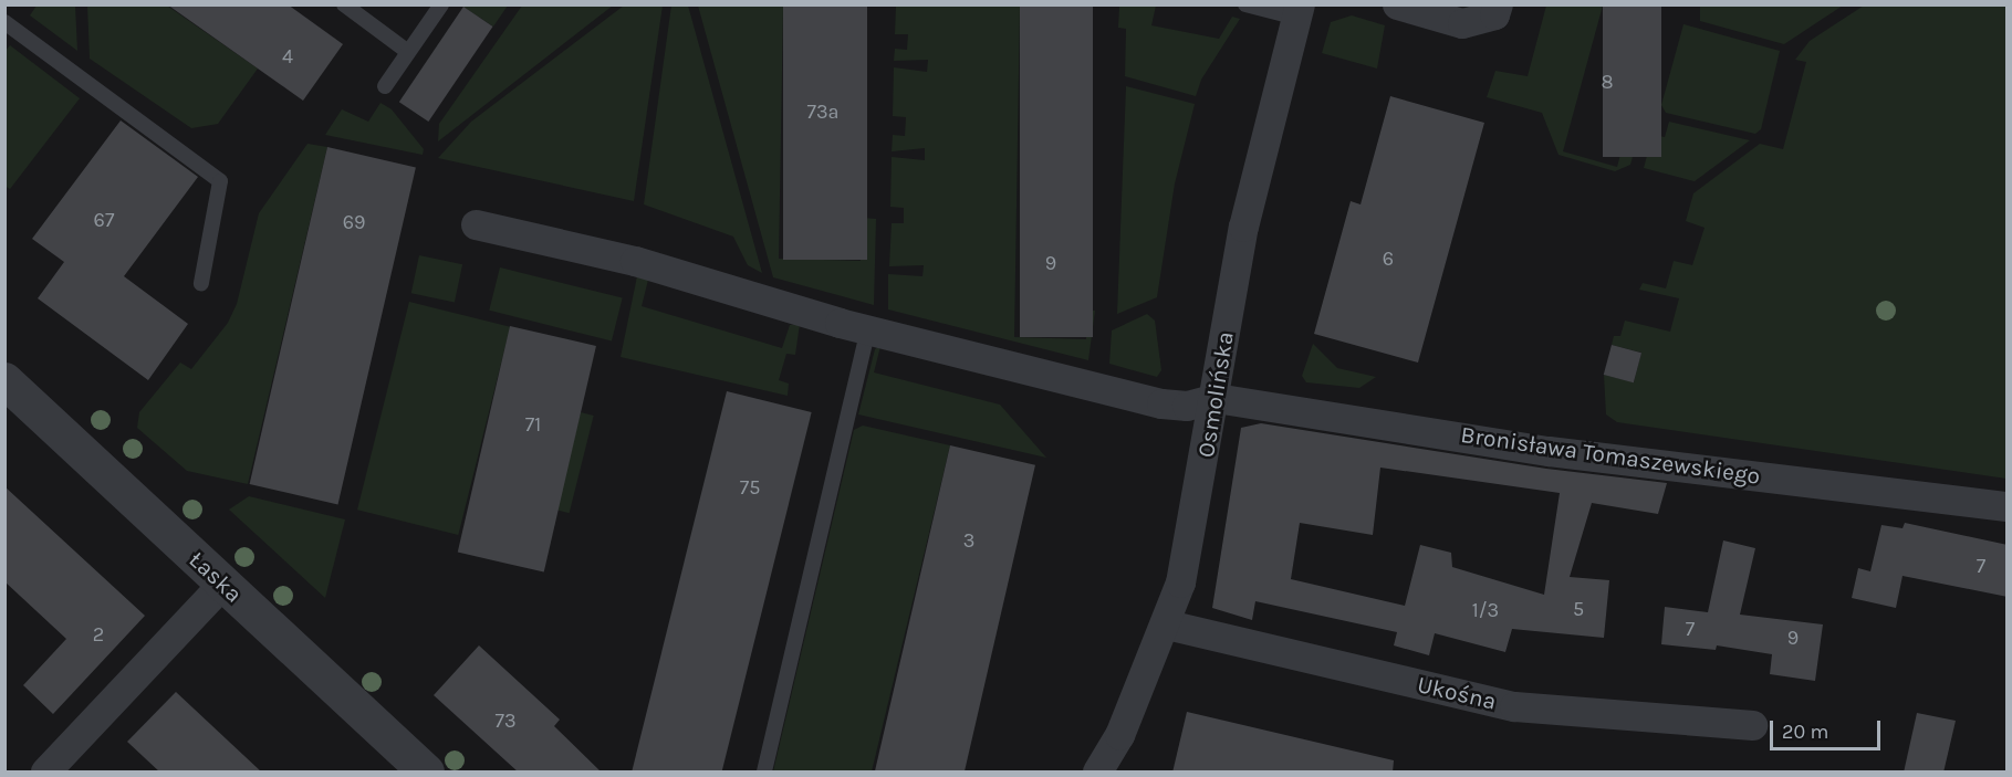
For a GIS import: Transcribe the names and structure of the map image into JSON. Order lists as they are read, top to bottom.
{
  "streets": {
    "street": [
      "Osmolińska",
      "Bronisława Tomaszewskiego",
      "Łaska",
      "Ukośna"
    ]
  },
  "crossings": [
    ["Osmolińska", "Bronisława Tomaszewskiego"],
    ["Osmolińska", "Ukośna"]
  ],
  "house_numbers": [
    "4",
    "8",
    "73a",
    "67",
    "69",
    "6",
    "9",
    "71",
    "75",
    "3",
    "7",
    "5",
    "1/3",
    "7",
    "2",
    "9",
    "73"
  ],
  "scale_bar": "20 m"
}
